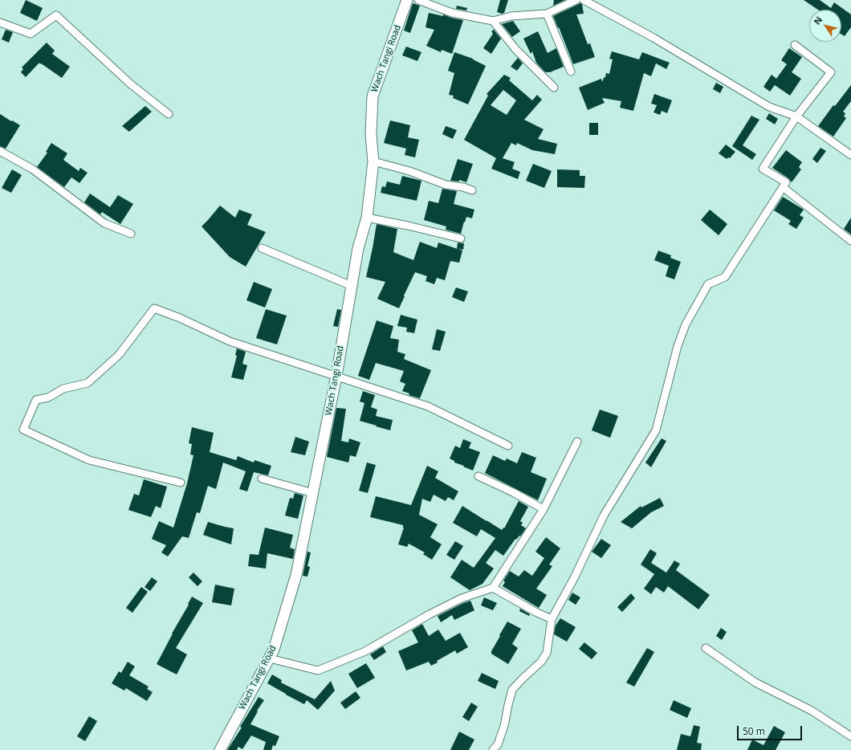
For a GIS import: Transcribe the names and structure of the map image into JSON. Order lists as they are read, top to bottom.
{
  "streets": {
    "main road": ["Wach Tangi Road"]
  },
  "scale_bar": "50 m",
  "north": "top left"
}
